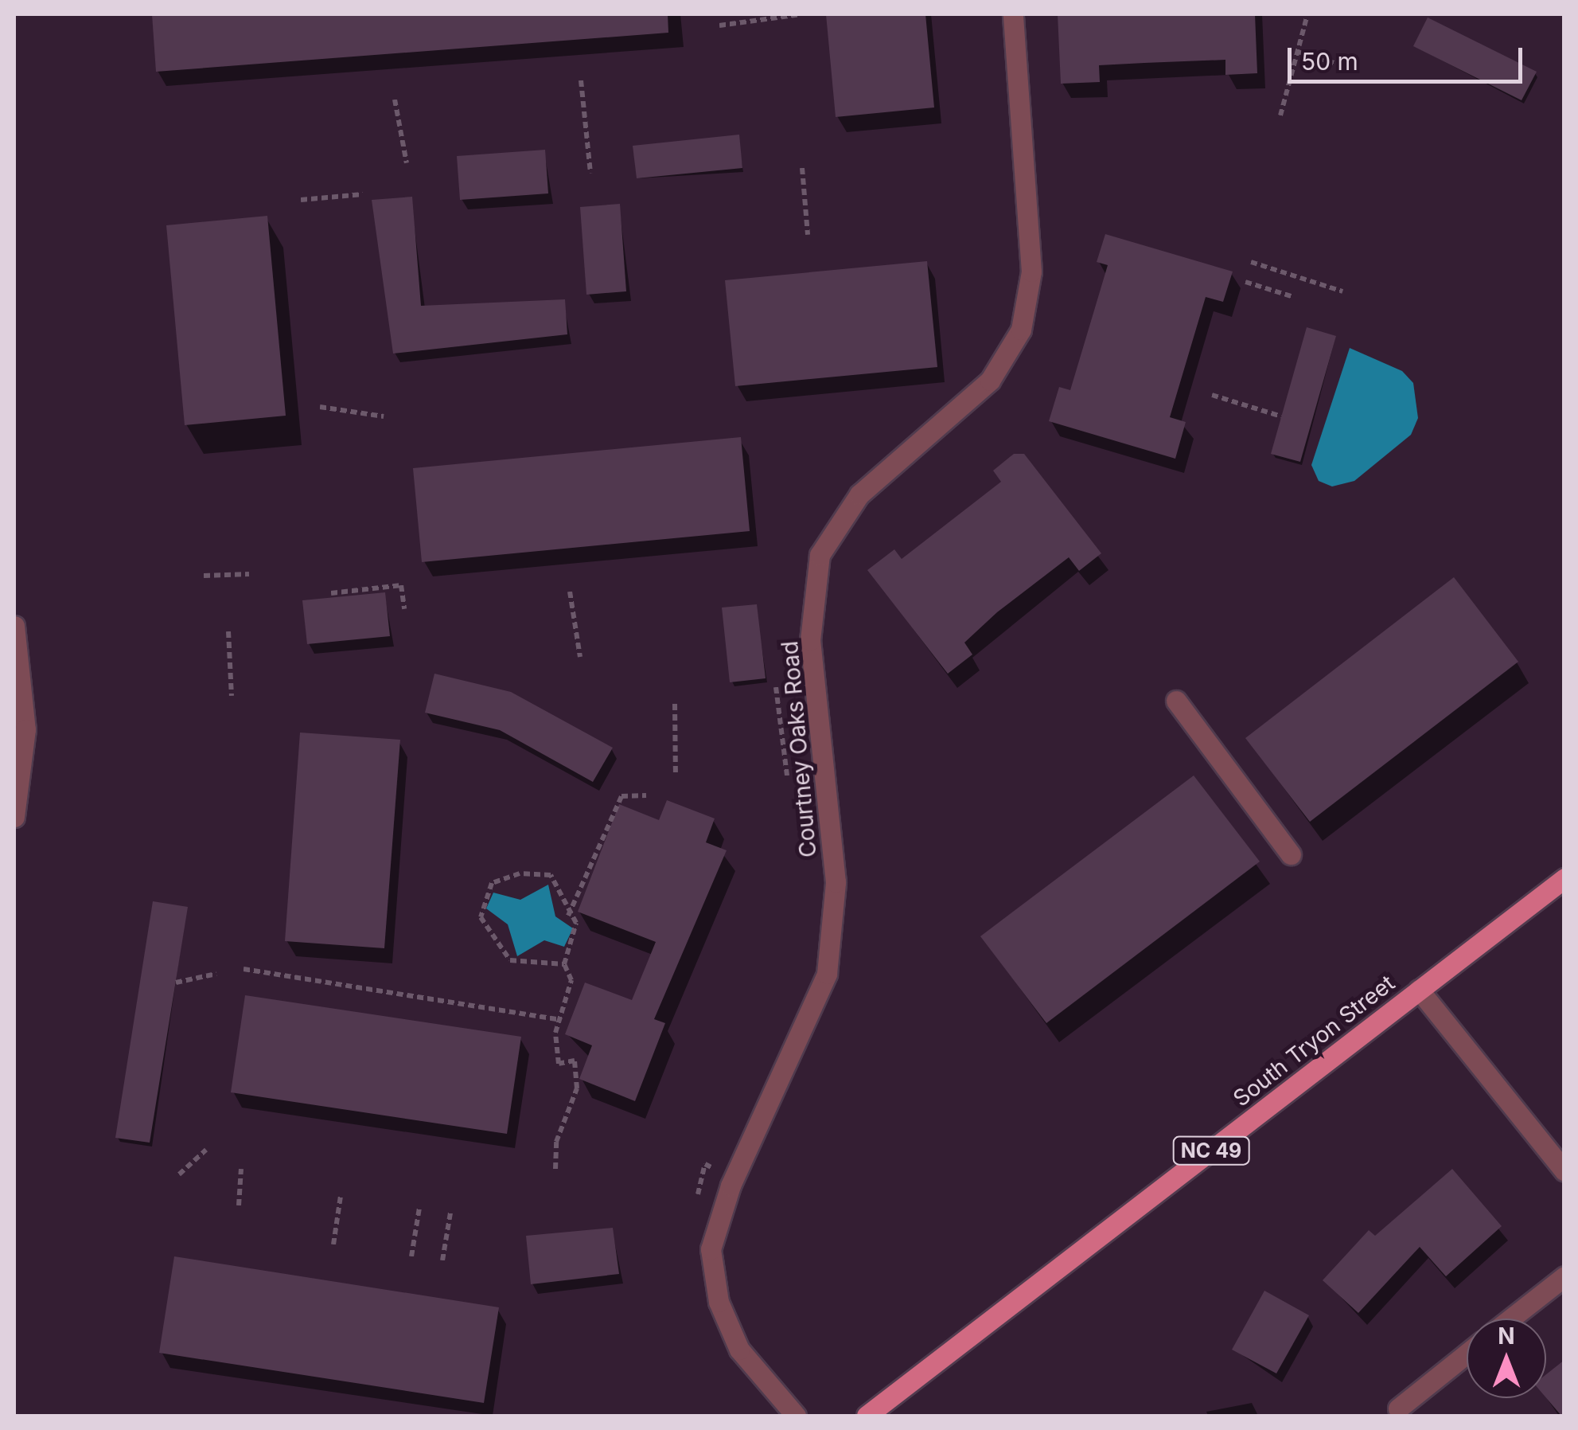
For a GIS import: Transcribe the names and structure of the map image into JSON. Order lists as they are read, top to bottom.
{
  "streets": {
    "main road": ["South Tryon Street", "NC 49"],
    "street": ["Courtney Oaks Road"]
  },
  "scale_bar": "50 m",
  "north": "top"
}
